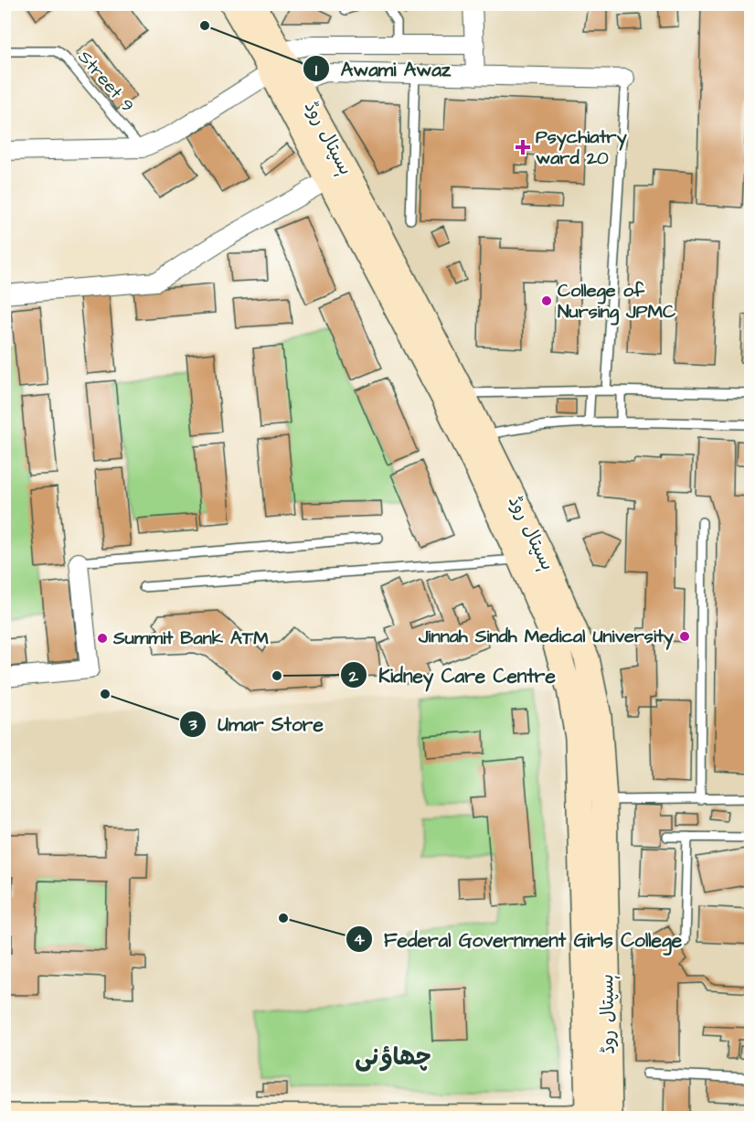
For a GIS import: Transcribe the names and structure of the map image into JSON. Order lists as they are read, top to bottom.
{
  "streets": {
    "main road": ["ہسپتال روڈ"],
    "lane": ["Street 9"]
  },
  "districts": ["چھاؤنی"],
  "places": {
    "other": [
      "Awami Awaz",
      "College of Nursing JPMC",
      "Jinnah Sindh Medical University",
      "Summit Bank ATM",
      "Kidney Care Centre",
      "Umar Store",
      "Federal Government Girls College"
    ],
    "health": ["Psychiatry ward 20"]
  }
}
